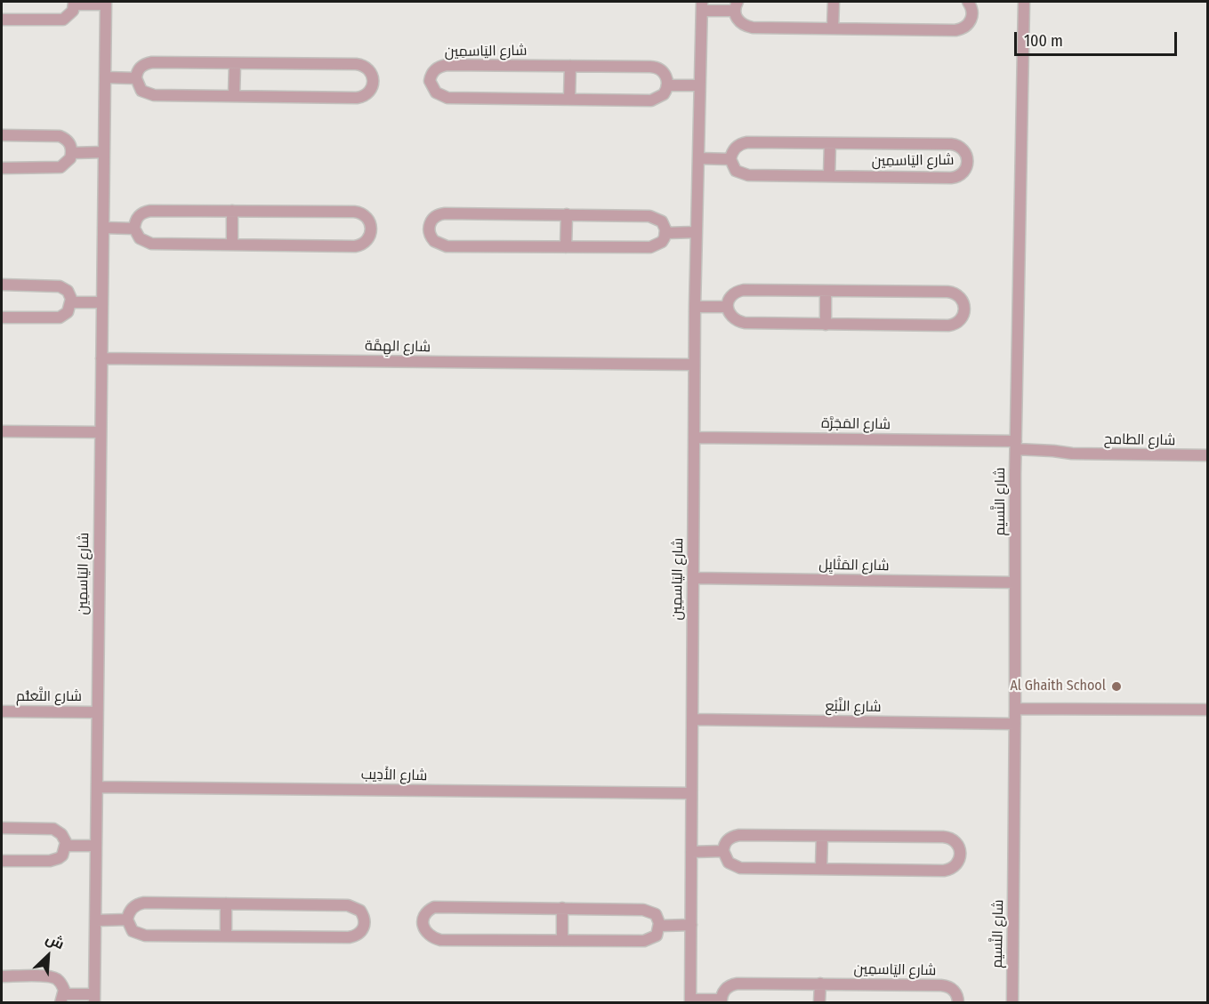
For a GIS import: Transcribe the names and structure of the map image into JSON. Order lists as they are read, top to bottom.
{
  "streets": {
    "street": [
      "شارع اليَاسمِين",
      "شارع الهِمَّة",
      "شارع المَجَرَّة",
      "شارع الطامح",
      "شارع النَّسيم",
      "شارع المَثَايِل",
      "شارع التَّعَلُّم",
      "شارع النَّبْع",
      "شارع الأَدِيب"
    ]
  },
  "crossings": [
    ["شارع اليَاسمِين", "شارع الهِمَّة"],
    ["شارع اليَاسمِين", "شارع المَجَرَّة"],
    ["شارع اليَاسمِين", "شارع المَثَايِل"],
    ["شارع اليَاسمِين", "شارع التَّعَلُّم"],
    ["شارع اليَاسمِين", "شارع النَّبْع"],
    ["شارع اليَاسمِين", "شارع الأَدِيب"],
    ["شارع المَجَرَّة", "شارع الطامح"],
    ["شارع المَجَرَّة", "شارع النَّسيم"],
    ["شارع الطامح", "شارع النَّسيم"],
    ["شارع النَّسيم", "شارع المَثَايِل"],
    ["شارع النَّسيم", "شارع النَّبْع"]
  ],
  "places": ["Al Ghaith School"],
  "scale_bar": "100 m",
  "north": "top right"
}
